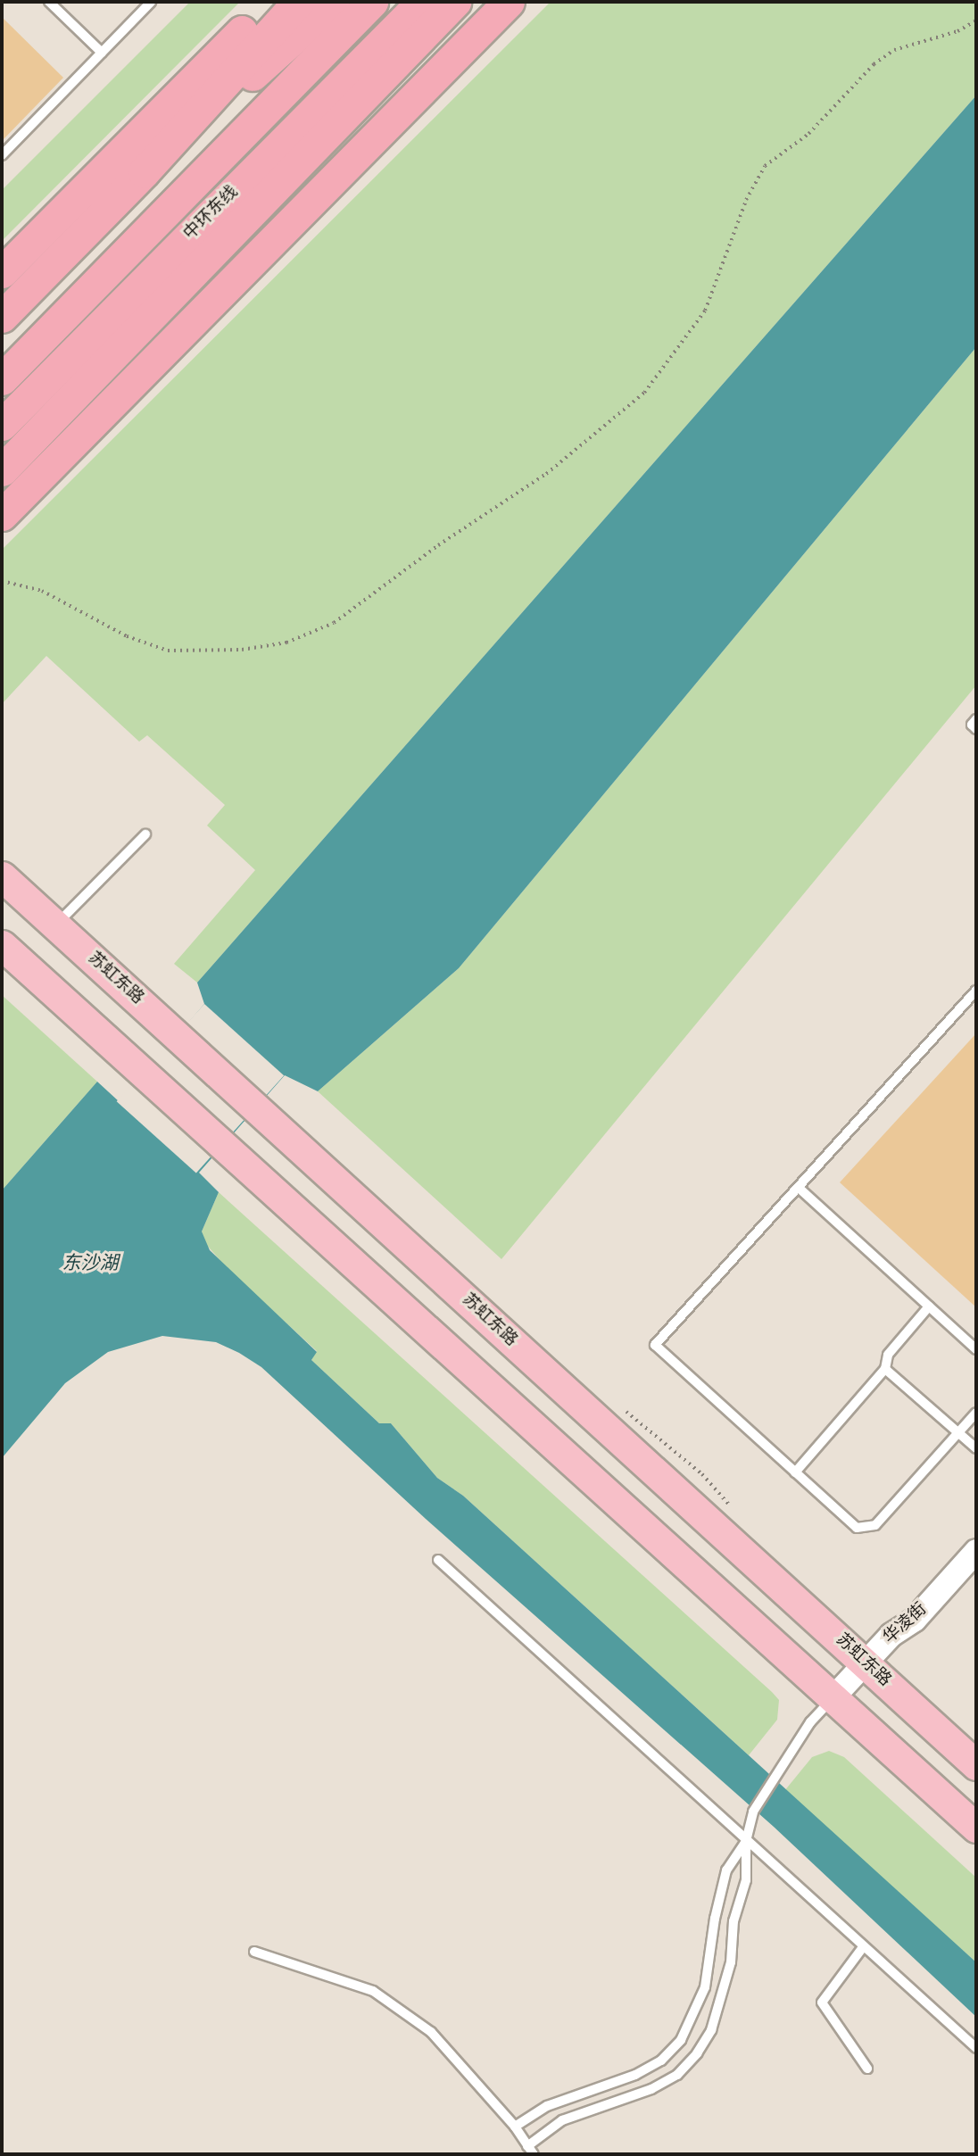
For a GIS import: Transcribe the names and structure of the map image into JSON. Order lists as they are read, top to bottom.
{
  "streets": {
    "highway": ["中环东线"],
    "main road": ["苏虹东路"],
    "street": ["华凌街"]
  },
  "crossings": [
    ["苏虹东路", "华凌街"]
  ],
  "water": ["东沙湖"]
}
